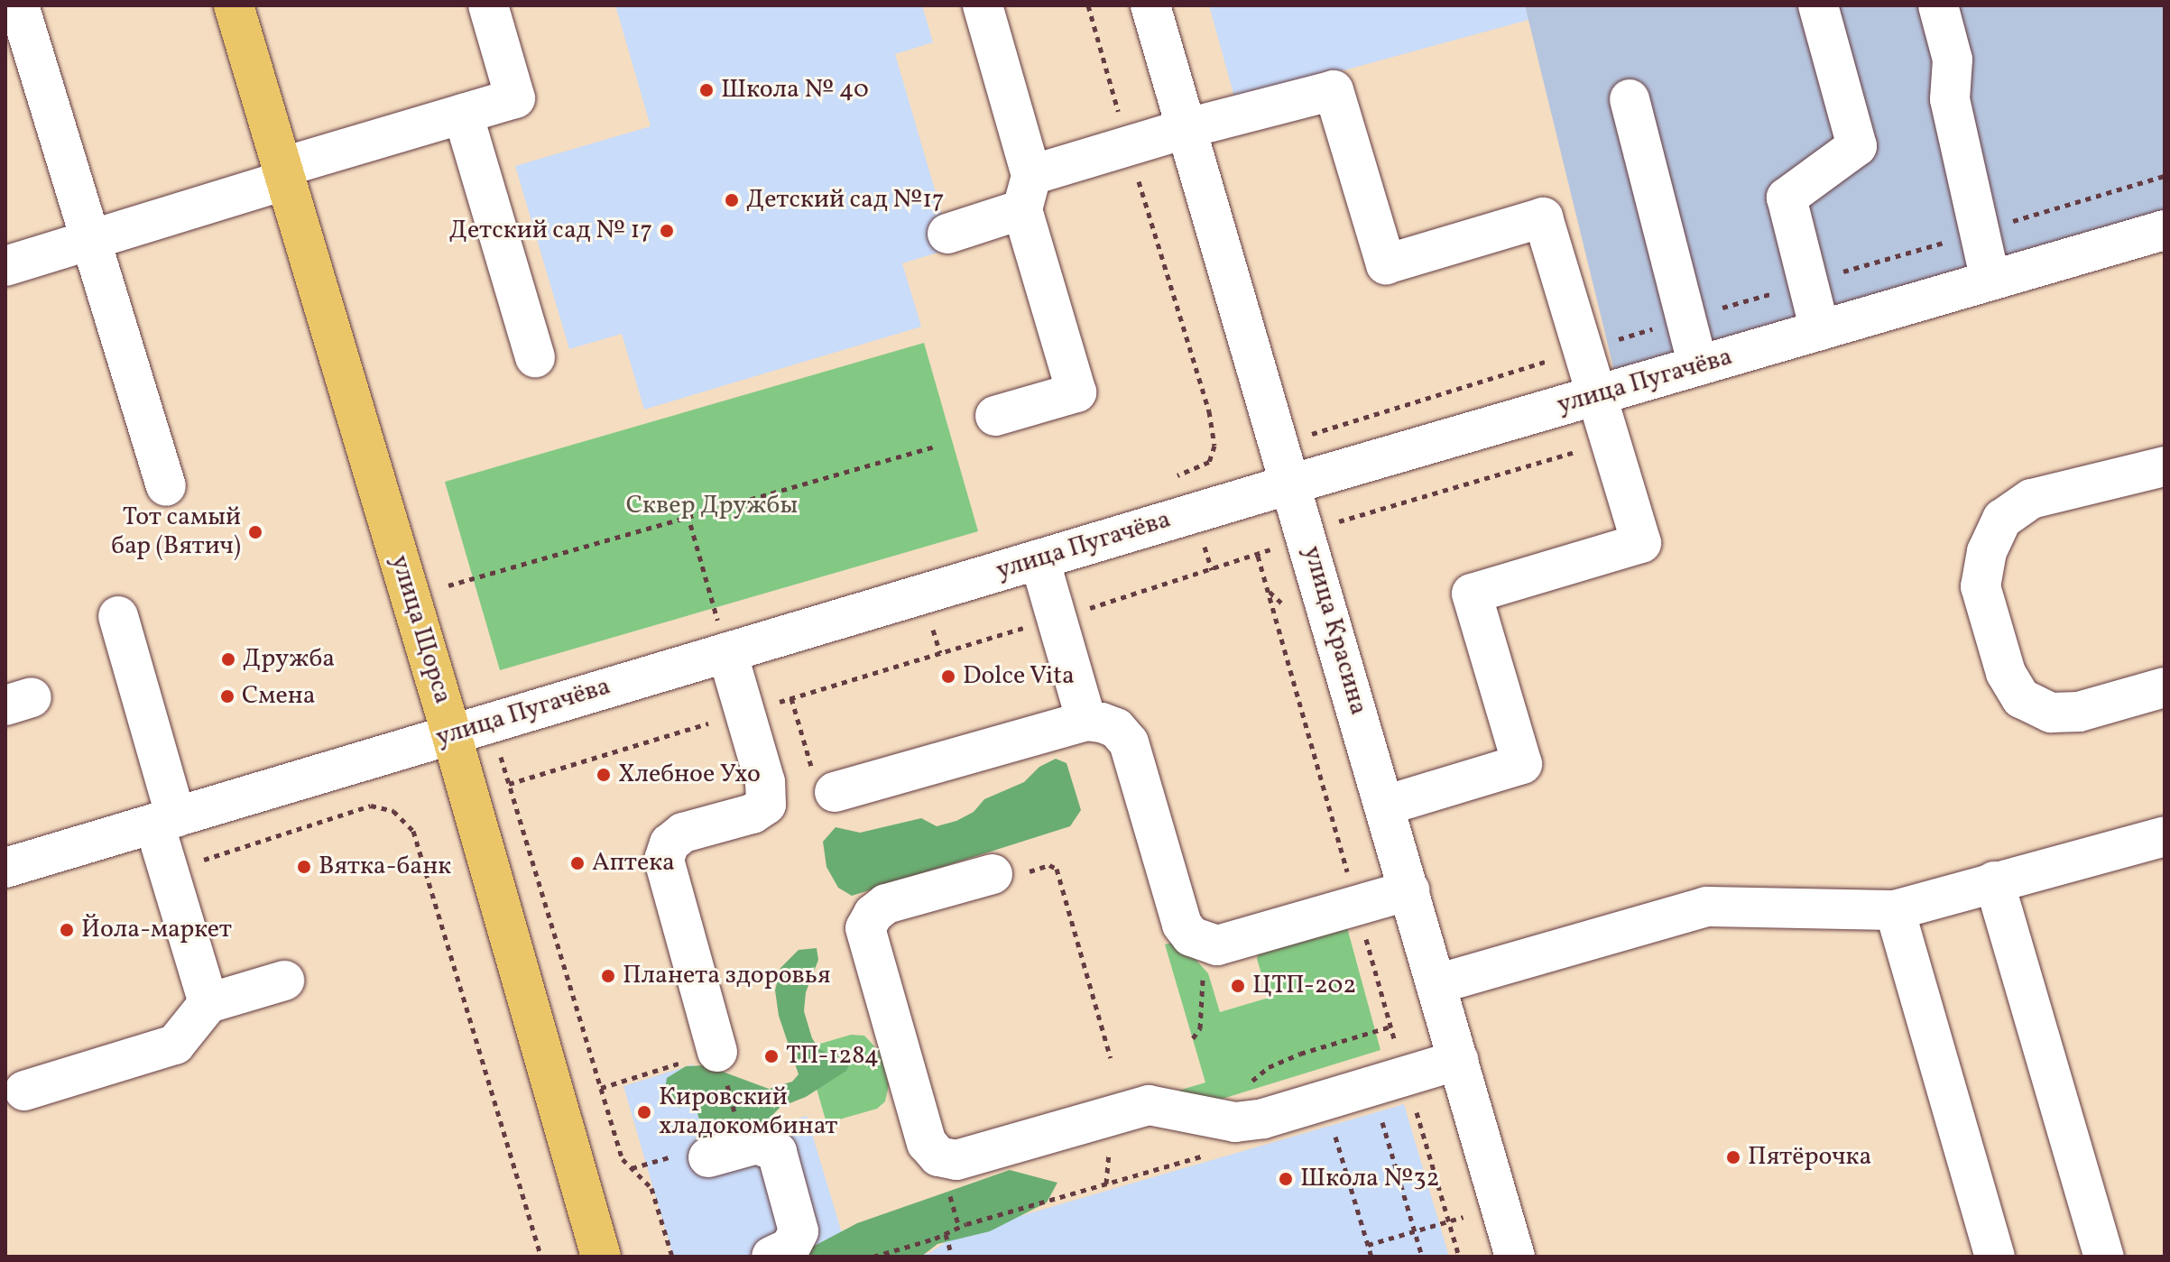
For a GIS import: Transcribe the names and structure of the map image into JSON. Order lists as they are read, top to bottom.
{
  "streets": {
    "main road": ["улица Щорса"],
    "street": ["улица Пугачёва", "улица Красина"]
  },
  "crossings": [
    ["улица Пугачёва", "улица Щорса"],
    ["улица Пугачёва", "улица Красина"]
  ],
  "parks": ["Сквер Дружбы"],
  "places": [
    "Школа № 40",
    "Детский сад №17",
    "Детский сад № 17",
    "Тот самый бар (Вятич)",
    "Дружба",
    "Dolce Vita",
    "Смена",
    "Хлебное Ухо",
    "Аптека",
    "Вятка-банк",
    "Йола-маркет",
    "Планета здоровья",
    "ЦТП-202",
    "ТП-1284",
    "Кировский хладокомбинат",
    "Пятёрочка",
    "Школа №32"
  ]
}
